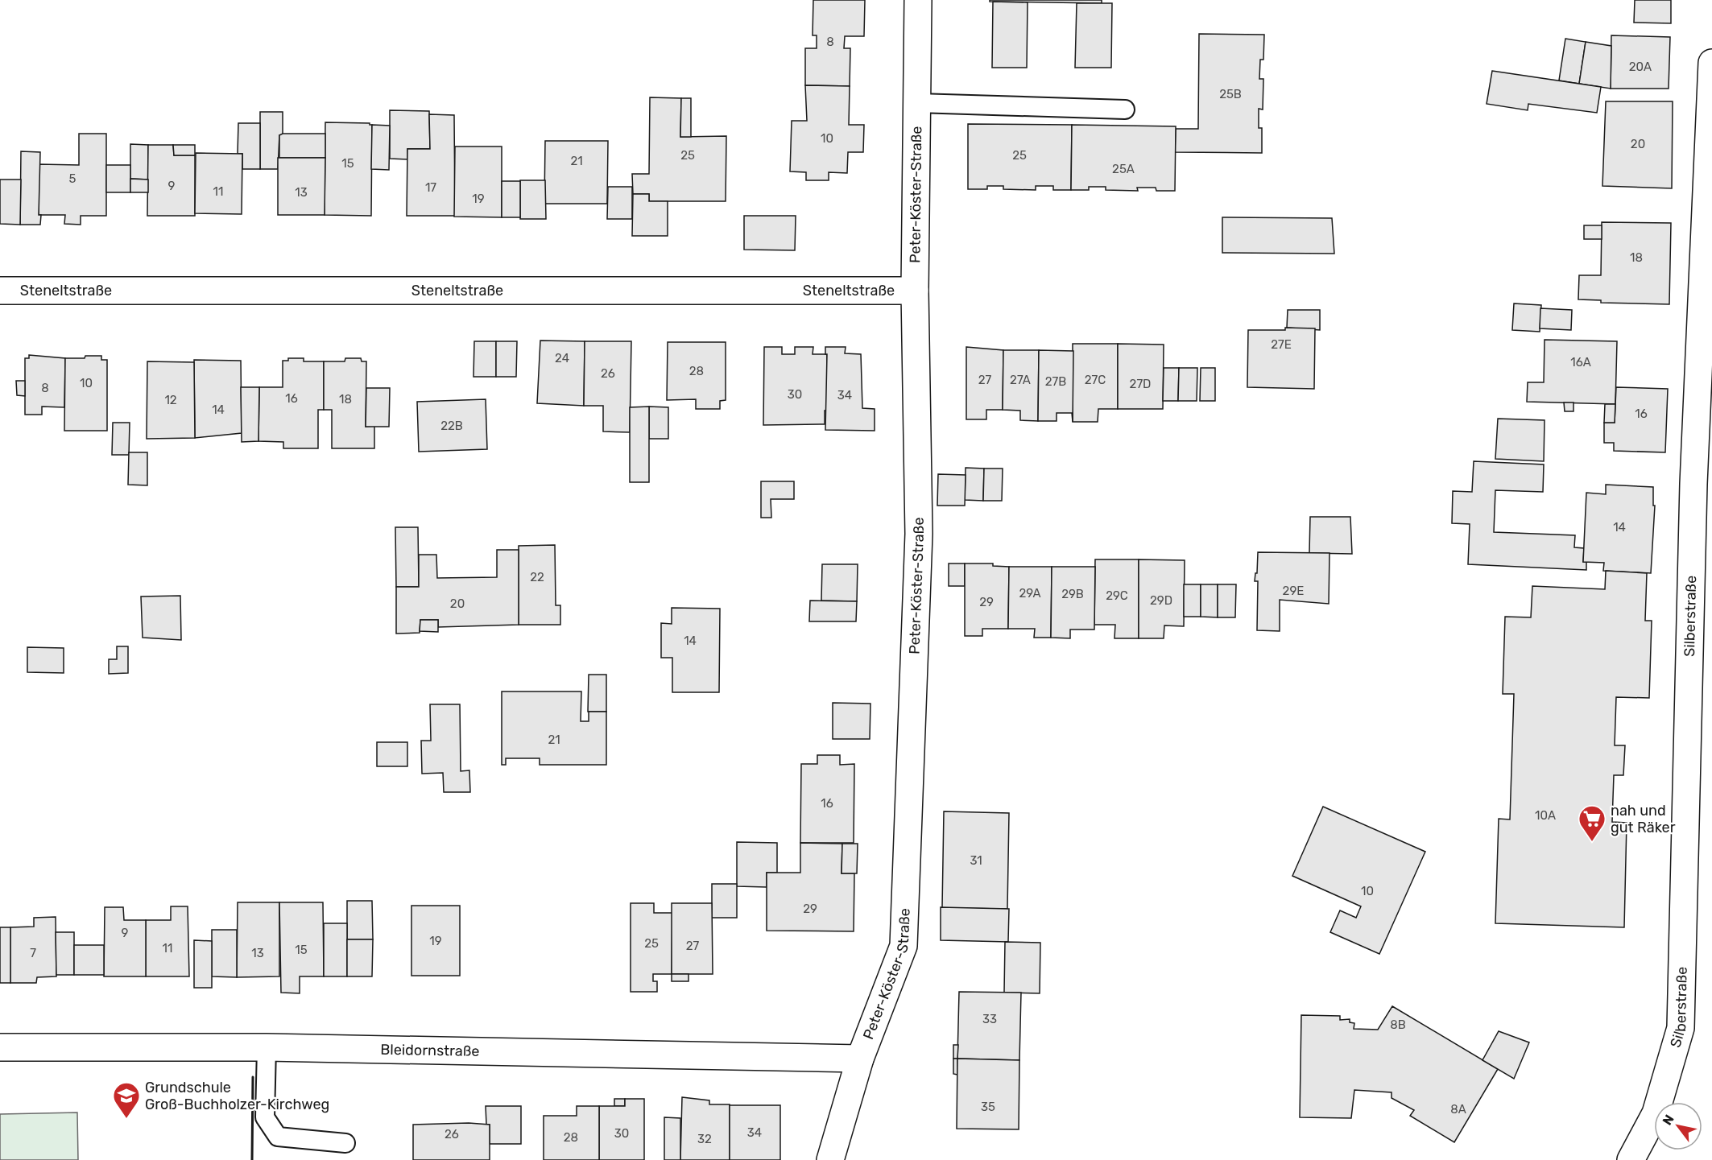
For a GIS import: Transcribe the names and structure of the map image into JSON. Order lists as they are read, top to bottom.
{
  "streets": {
    "street": [
      "Peter-Köster-Straße",
      "Steneltstraße",
      "Silberstraße",
      "Bleidornstraße"
    ]
  },
  "crossings": [
    ["Peter-Köster-Straße", "Steneltstraße"],
    ["Peter-Köster-Straße", "Bleidornstraße"]
  ],
  "places": {
    "supermarket": ["nah und gut Räker"],
    "school or university": ["Grundschule Groß-Buchholzer-Kirchweg"]
  },
  "house_numbers": [
    "8",
    "20A",
    "25B",
    "10",
    "20",
    "25",
    "25",
    "21",
    "15",
    "25A",
    "5",
    "9",
    "17",
    "11",
    "13",
    "19",
    "18",
    "27E",
    "24",
    "16A",
    "28",
    "26",
    "27",
    "27A",
    "27C",
    "27B",
    "10",
    "27D",
    "8",
    "30",
    "34",
    "16",
    "18",
    "12",
    "14",
    "16",
    "22B",
    "14",
    "22",
    "29E",
    "29A",
    "29B",
    "29C",
    "29D",
    "29",
    "20",
    "14",
    "21",
    "16",
    "10A",
    "31",
    "10",
    "29",
    "9",
    "19",
    "25",
    "27",
    "11",
    "15",
    "7",
    "13",
    "33",
    "8B",
    "35",
    "8A",
    "34",
    "30",
    "26",
    "28",
    "32"
  ],
  "north": "top left"
}
